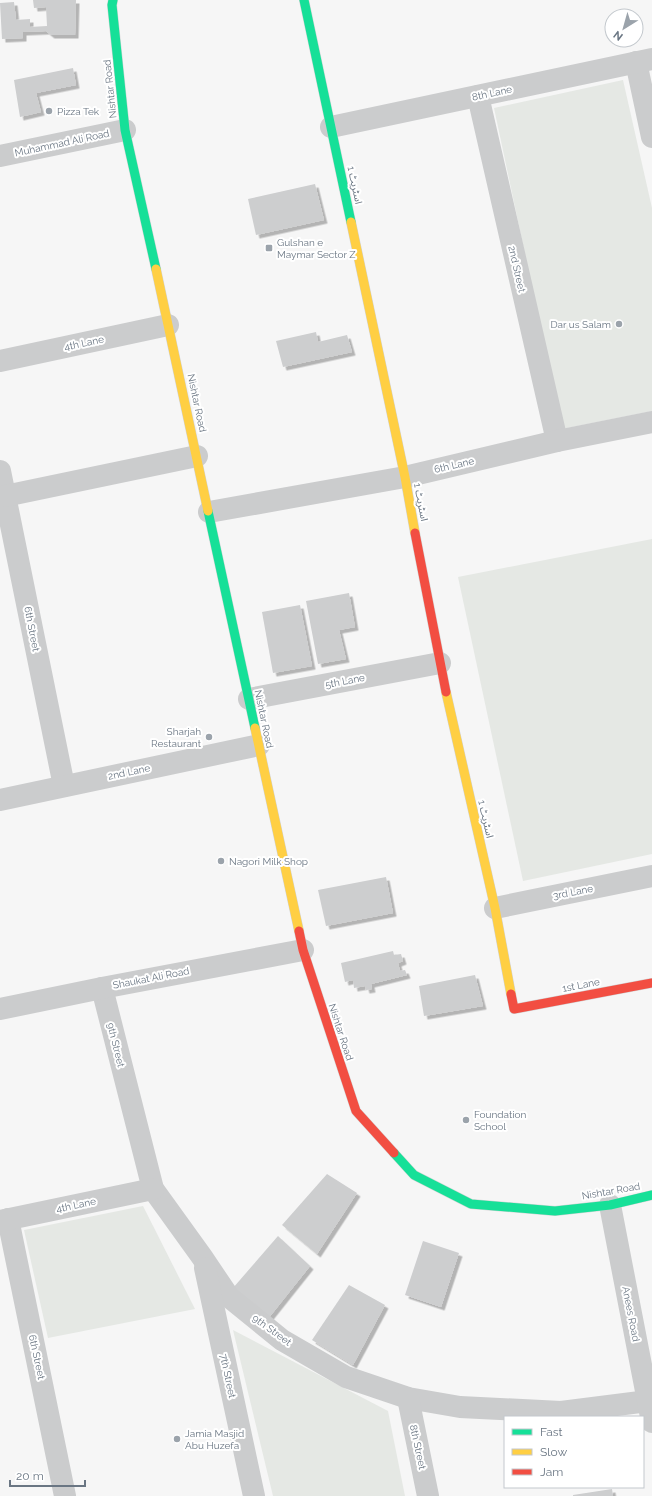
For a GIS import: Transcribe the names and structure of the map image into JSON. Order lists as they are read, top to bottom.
{
  "streets": {
    "street": [
      "Nishtar Road",
      "8th Lane",
      "Muhammad Ali Road",
      "اسٹریٹ 1",
      "2nd Street",
      "4th Lane",
      "6th Lane",
      "6th Street",
      "5th Lane",
      "2nd Lane",
      "3rd Lane",
      "Shaukat Ali Road",
      "1st Lane",
      "9th Street",
      "Anees Road",
      "7th Street",
      "8th Street"
    ]
  },
  "crossings": [
    ["Nishtar Road", "Muhammad Ali Road"],
    ["Nishtar Road", "4th Lane"],
    ["Nishtar Road", "6th Lane"],
    ["Nishtar Road", "5th Lane"],
    ["Nishtar Road", "2nd Lane"],
    ["Nishtar Road", "Shaukat Ali Road"],
    ["Nishtar Road", "Anees Road"],
    ["8th Lane", "اسٹریٹ 1"],
    ["8th Lane", "2nd Street"],
    ["اسٹریٹ 1", "6th Lane"],
    ["اسٹریٹ 1", "5th Lane"],
    ["اسٹریٹ 1", "3rd Lane"],
    ["اسٹریٹ 1", "1st Lane"],
    ["2nd Street", "6th Lane"],
    ["4th Lane", "6th Street"],
    ["4th Lane", "9th Street"],
    ["6th Street", "2nd Lane"],
    ["Shaukat Ali Road", "9th Street"],
    ["9th Street", "Anees Road"],
    ["9th Street", "7th Street"],
    ["9th Street", "8th Street"]
  ],
  "places": {
    "other": [
      "Pizza Tek",
      "Dar us Salam",
      "Sharjah Restaurant",
      "Nagori Milk Shop",
      "Foundation School",
      "Jamia Masjid Abu Huzefa"
    ],
    "transit": ["Gulshan e Maymar Sector Z"]
  },
  "legend": ["Fast", "Slow", "Jam"],
  "scale_bar": "20 m",
  "north": "bottom left"
}
